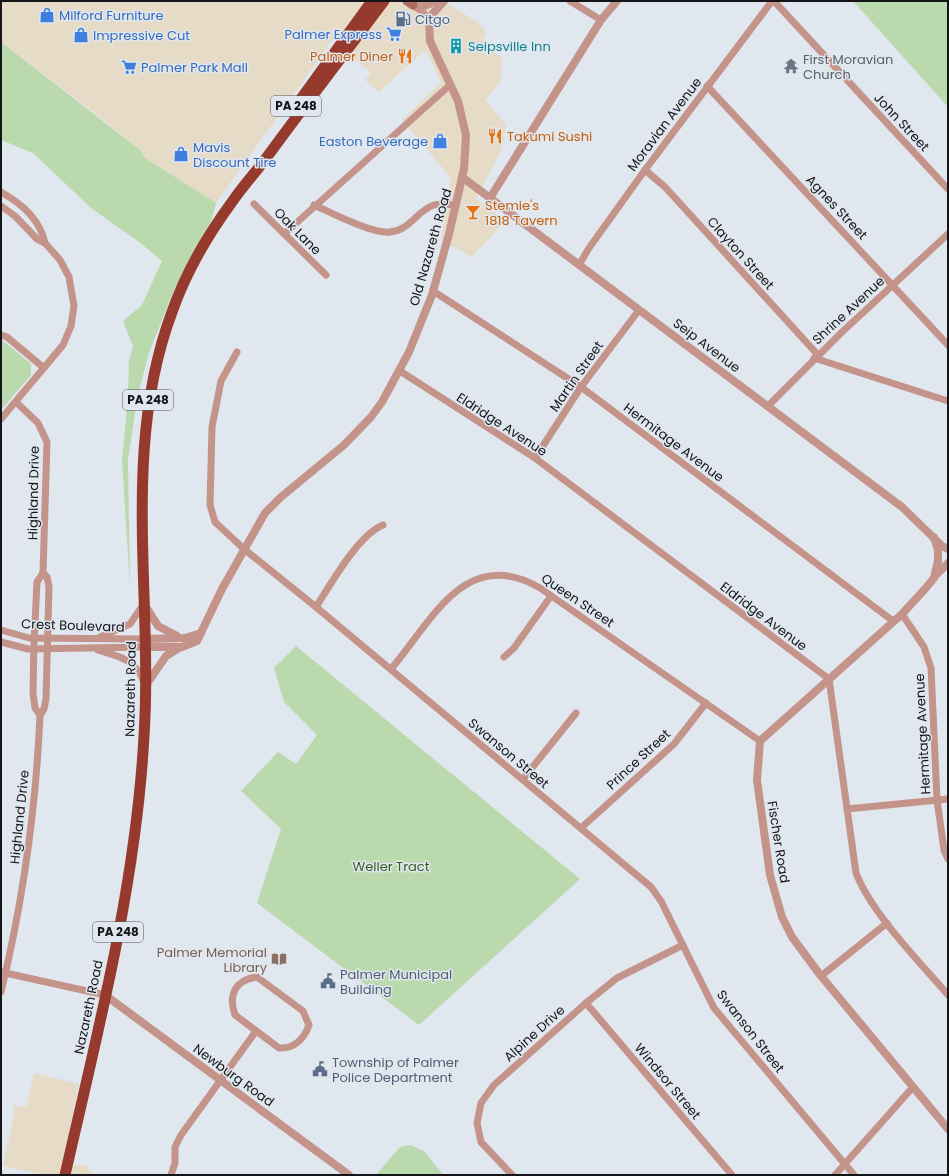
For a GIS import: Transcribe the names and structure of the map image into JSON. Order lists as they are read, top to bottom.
{
  "streets": {
    "highway": ["PA 248", "Nazareth Road"],
    "street": [
      "John Street",
      "Moravian Avenue",
      "Agnes Street",
      "Oak Lane",
      "Old Nazareth Road",
      "Clayton Street",
      "Shrine Avenue",
      "Seip Avenue",
      "Martin Street",
      "Eldridge Avenue",
      "Hermitage Avenue",
      "Highland Drive",
      "Queen Street",
      "Crest Boulevard",
      "Swanson Street",
      "Prince Street",
      "Fischer Road",
      "Alpine Drive",
      "Newburg Road",
      "Windsor Street"
    ]
  },
  "crossings": [
    ["John Street", "Moravian Avenue"],
    ["Moravian Avenue", "Agnes Street"],
    ["Moravian Avenue", "Clayton Street"],
    ["Moravian Avenue", "Seip Avenue"],
    ["Agnes Street", "Shrine Avenue"],
    ["Old Nazareth Road", "Seip Avenue"],
    ["Old Nazareth Road", "Eldridge Avenue"],
    ["Old Nazareth Road", "Hermitage Avenue"],
    ["Old Nazareth Road", "Crest Boulevard"],
    ["Old Nazareth Road", "Nazareth Road"],
    ["Old Nazareth Road", "Swanson Street"],
    ["Clayton Street", "Shrine Avenue"],
    ["Shrine Avenue", "Seip Avenue"],
    ["Seip Avenue", "Martin Street"],
    ["Martin Street", "Eldridge Avenue"],
    ["Martin Street", "Hermitage Avenue"],
    ["Highland Drive", "Crest Boulevard"],
    ["Queen Street", "Swanson Street"],
    ["Queen Street", "Prince Street"],
    ["Queen Street", "Fischer Road"],
    ["Crest Boulevard", "Nazareth Road"],
    ["Nazareth Road", "Newburg Road"],
    ["Swanson Street", "Prince Street"],
    ["Swanson Street", "Alpine Drive"],
    ["Alpine Drive", "Windsor Street"]
  ],
  "parks": ["Weller Tract"],
  "places": {
    "shop": [
      "Milford Furniture",
      "Impressive Cut",
      "Easton Beverage",
      "Mavis Discount Tire"
    ],
    "fuel station": ["Citgo"],
    "supermarket": ["Palmer Express", "Palmer Park Mall"],
    "building": ["Seipsville Inn"],
    "restaurant": ["Palmer Diner", "Takumi Sushi"],
    "temple": ["First Moravian Church"],
    "bar": ["Stemie's 1818 Tavern"],
    "library": ["Palmer Memorial Library"],
    "public building": ["Palmer Municipal Building", "Township of Palmer Police Department"]
  }
}
